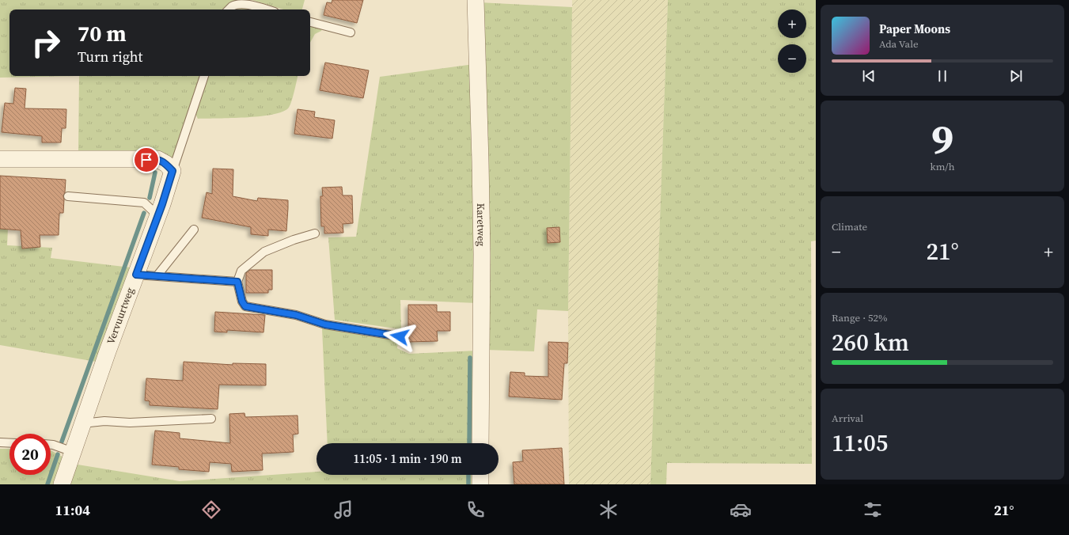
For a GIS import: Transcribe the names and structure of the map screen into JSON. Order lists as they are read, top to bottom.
{
  "streets": {
    "street": ["Karetweg", "Vervuurtweg"]
  },
  "page": {
    "map_buttons": ["+", "−"],
    "turn": ["70 m", "Turn right"],
    "song": ["Paper Moons", "Ada Vale"],
    "tile": [
      ["9", "km/h"],
      "Climate",
      ["Range · 52%", "260 km"],
      ["Arrival", "11:05"]
    ],
    "heat": ["−", "21°", "+"],
    "limit": "20",
    "trip": "11:05 · 1 min · 190 m",
    "tabs": ["11:04", "21°"]
  }
}
